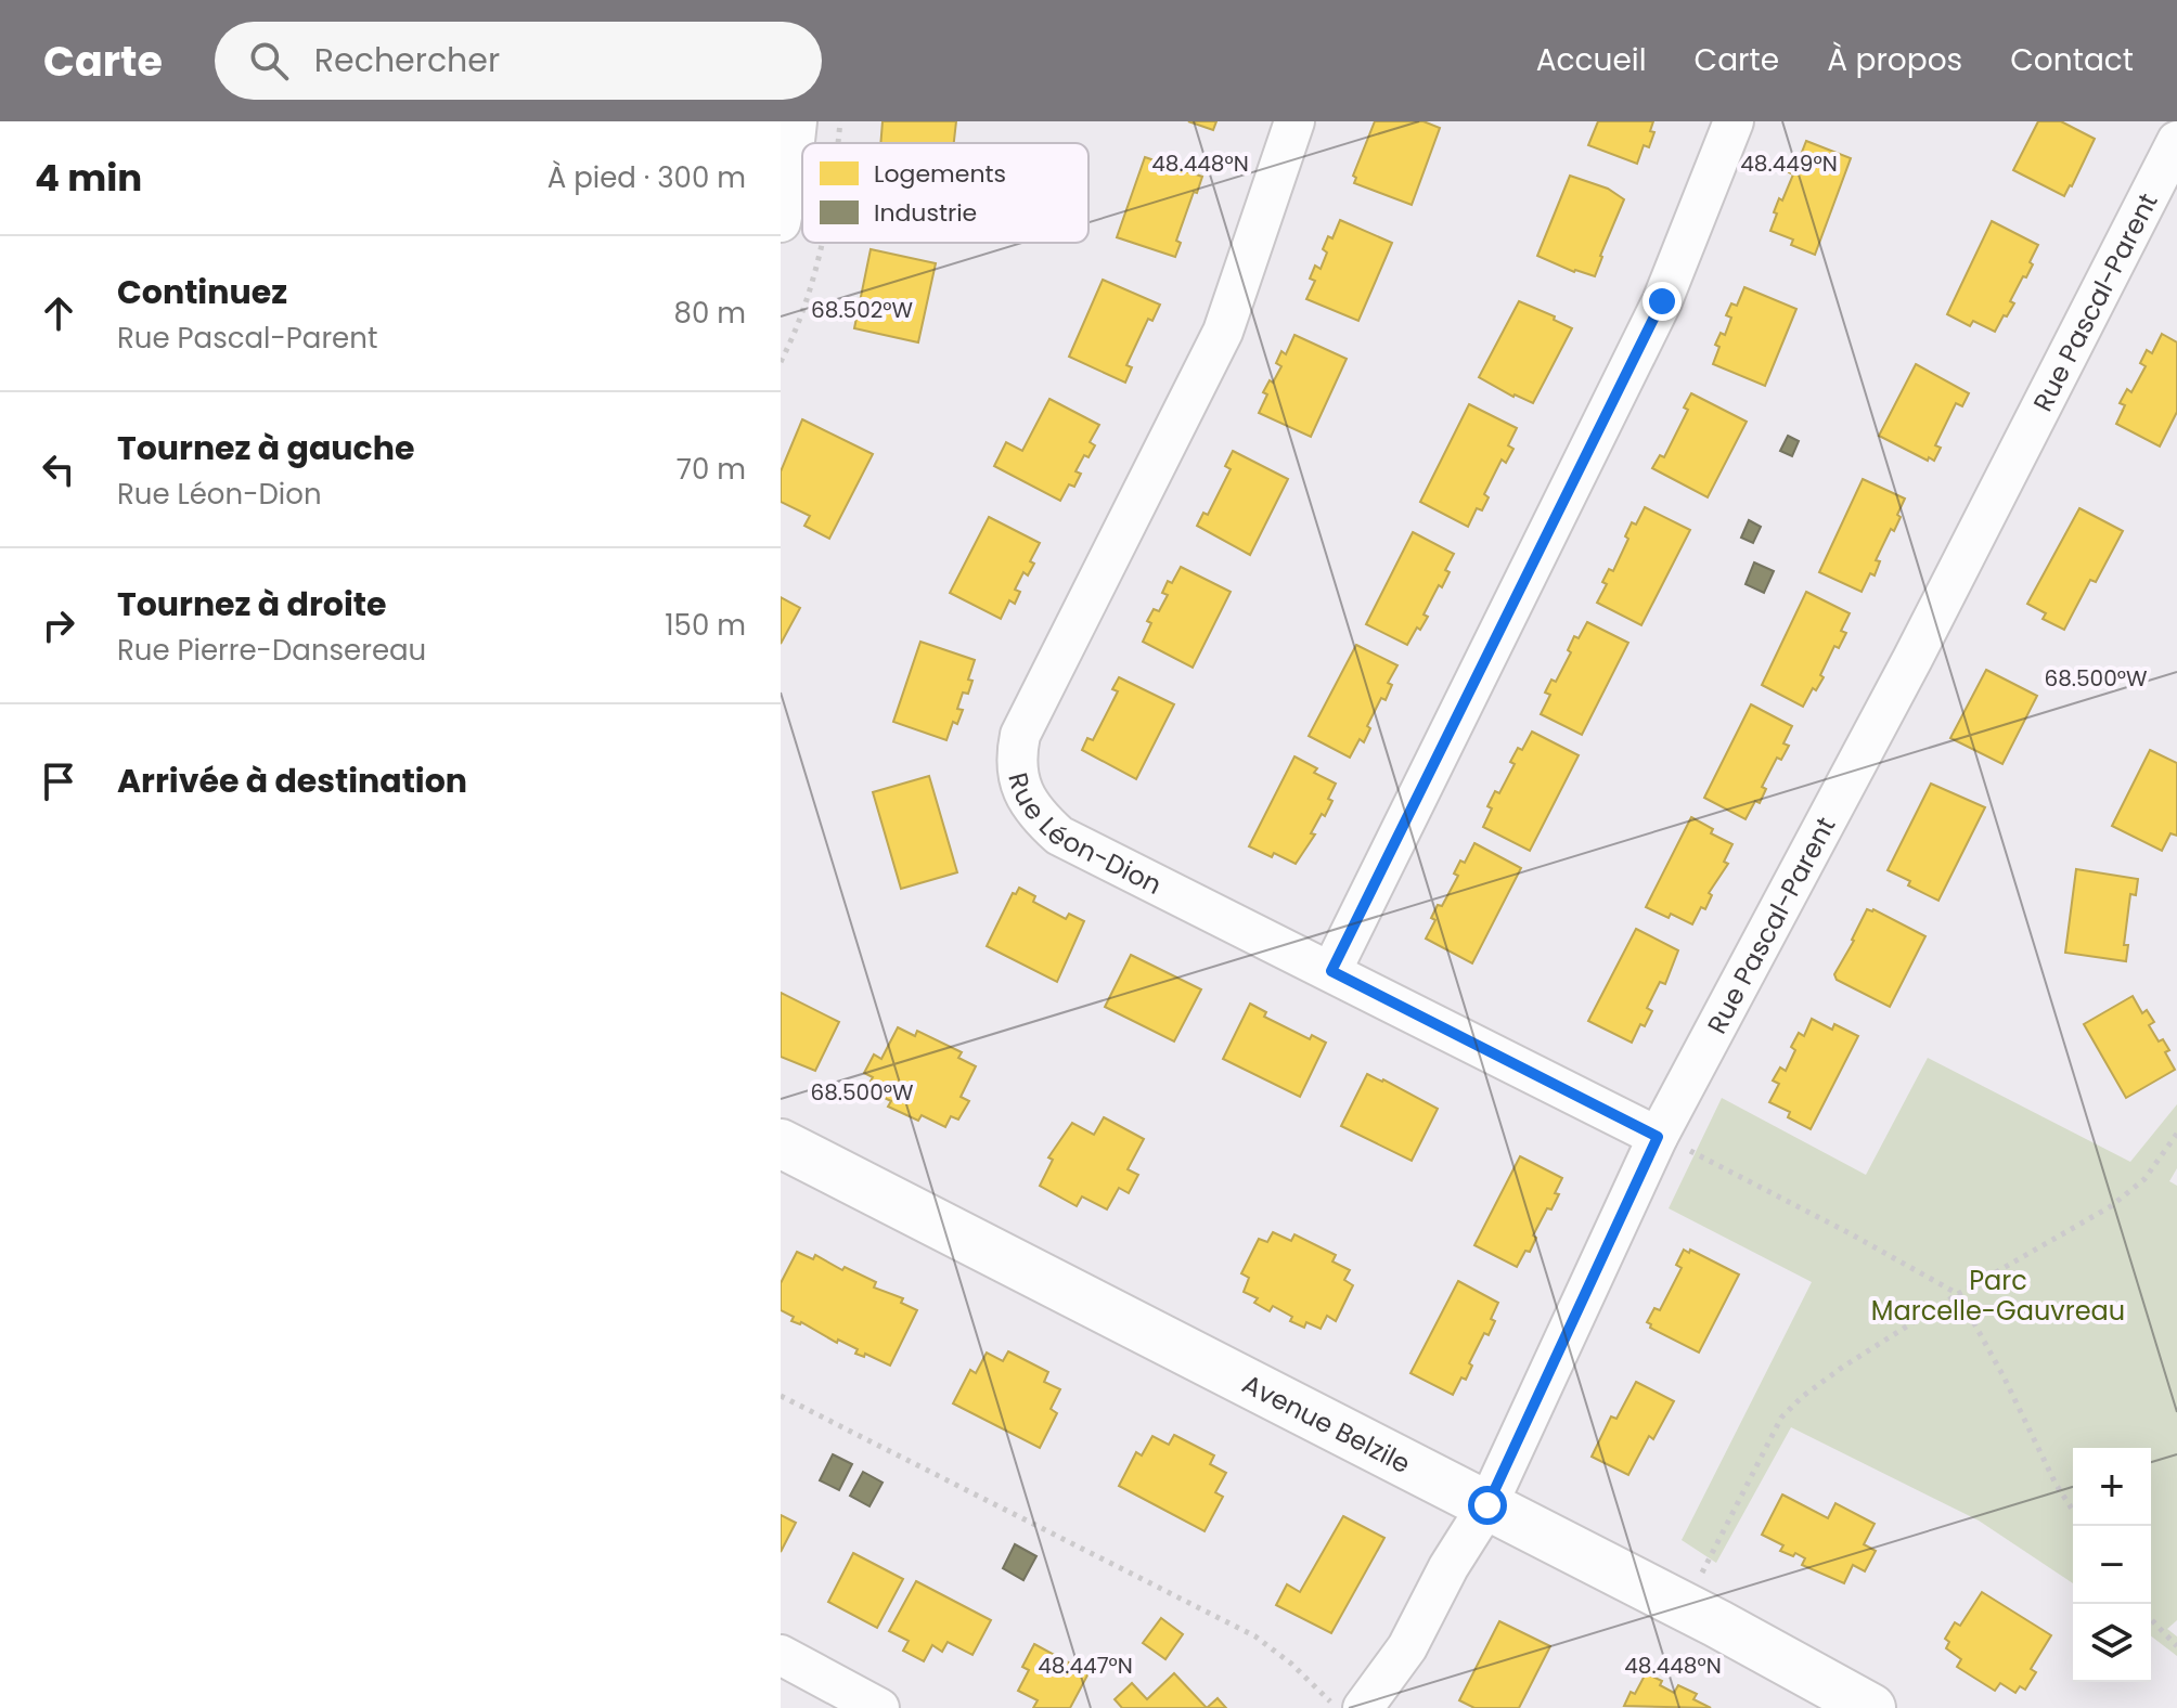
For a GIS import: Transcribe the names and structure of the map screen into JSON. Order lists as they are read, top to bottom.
{
  "streets": {
    "street": ["Rue Pascal-Parent", "Rue Léon-Dion", "Avenue Belzile"]
  },
  "crossings": [
    ["Rue Pascal-Parent", "Rue Léon-Dion"],
    ["Rue Pascal-Parent", "Avenue Belzile"]
  ],
  "parks": ["Parc Marcelle-Gauvreau"],
  "legend": ["Logements", "Industrie"],
  "page": {
    "header": "Carte",
    "search": "Rechercher",
    "nav": [
      "Accueil",
      "Carte",
      "À propos",
      "Contact"
    ],
    "heading": ["4 min", "À pied · 300 m"],
    "list": [
      ["Continuez", "Rue Pascal-Parent", "80 m"],
      ["Tournez à gauche", "Rue Léon-Dion", "70 m"],
      ["Tournez à droite", "Rue Pierre-Dansereau", "150 m"],
      "Arrivée à destination"
    ],
    "map_buttons": ["+", "−"]
  },
  "coordinates": [
    "48.448°N",
    "48.449°N",
    "68.502°W",
    "68.500°W",
    "48.447°N"
  ]
}
